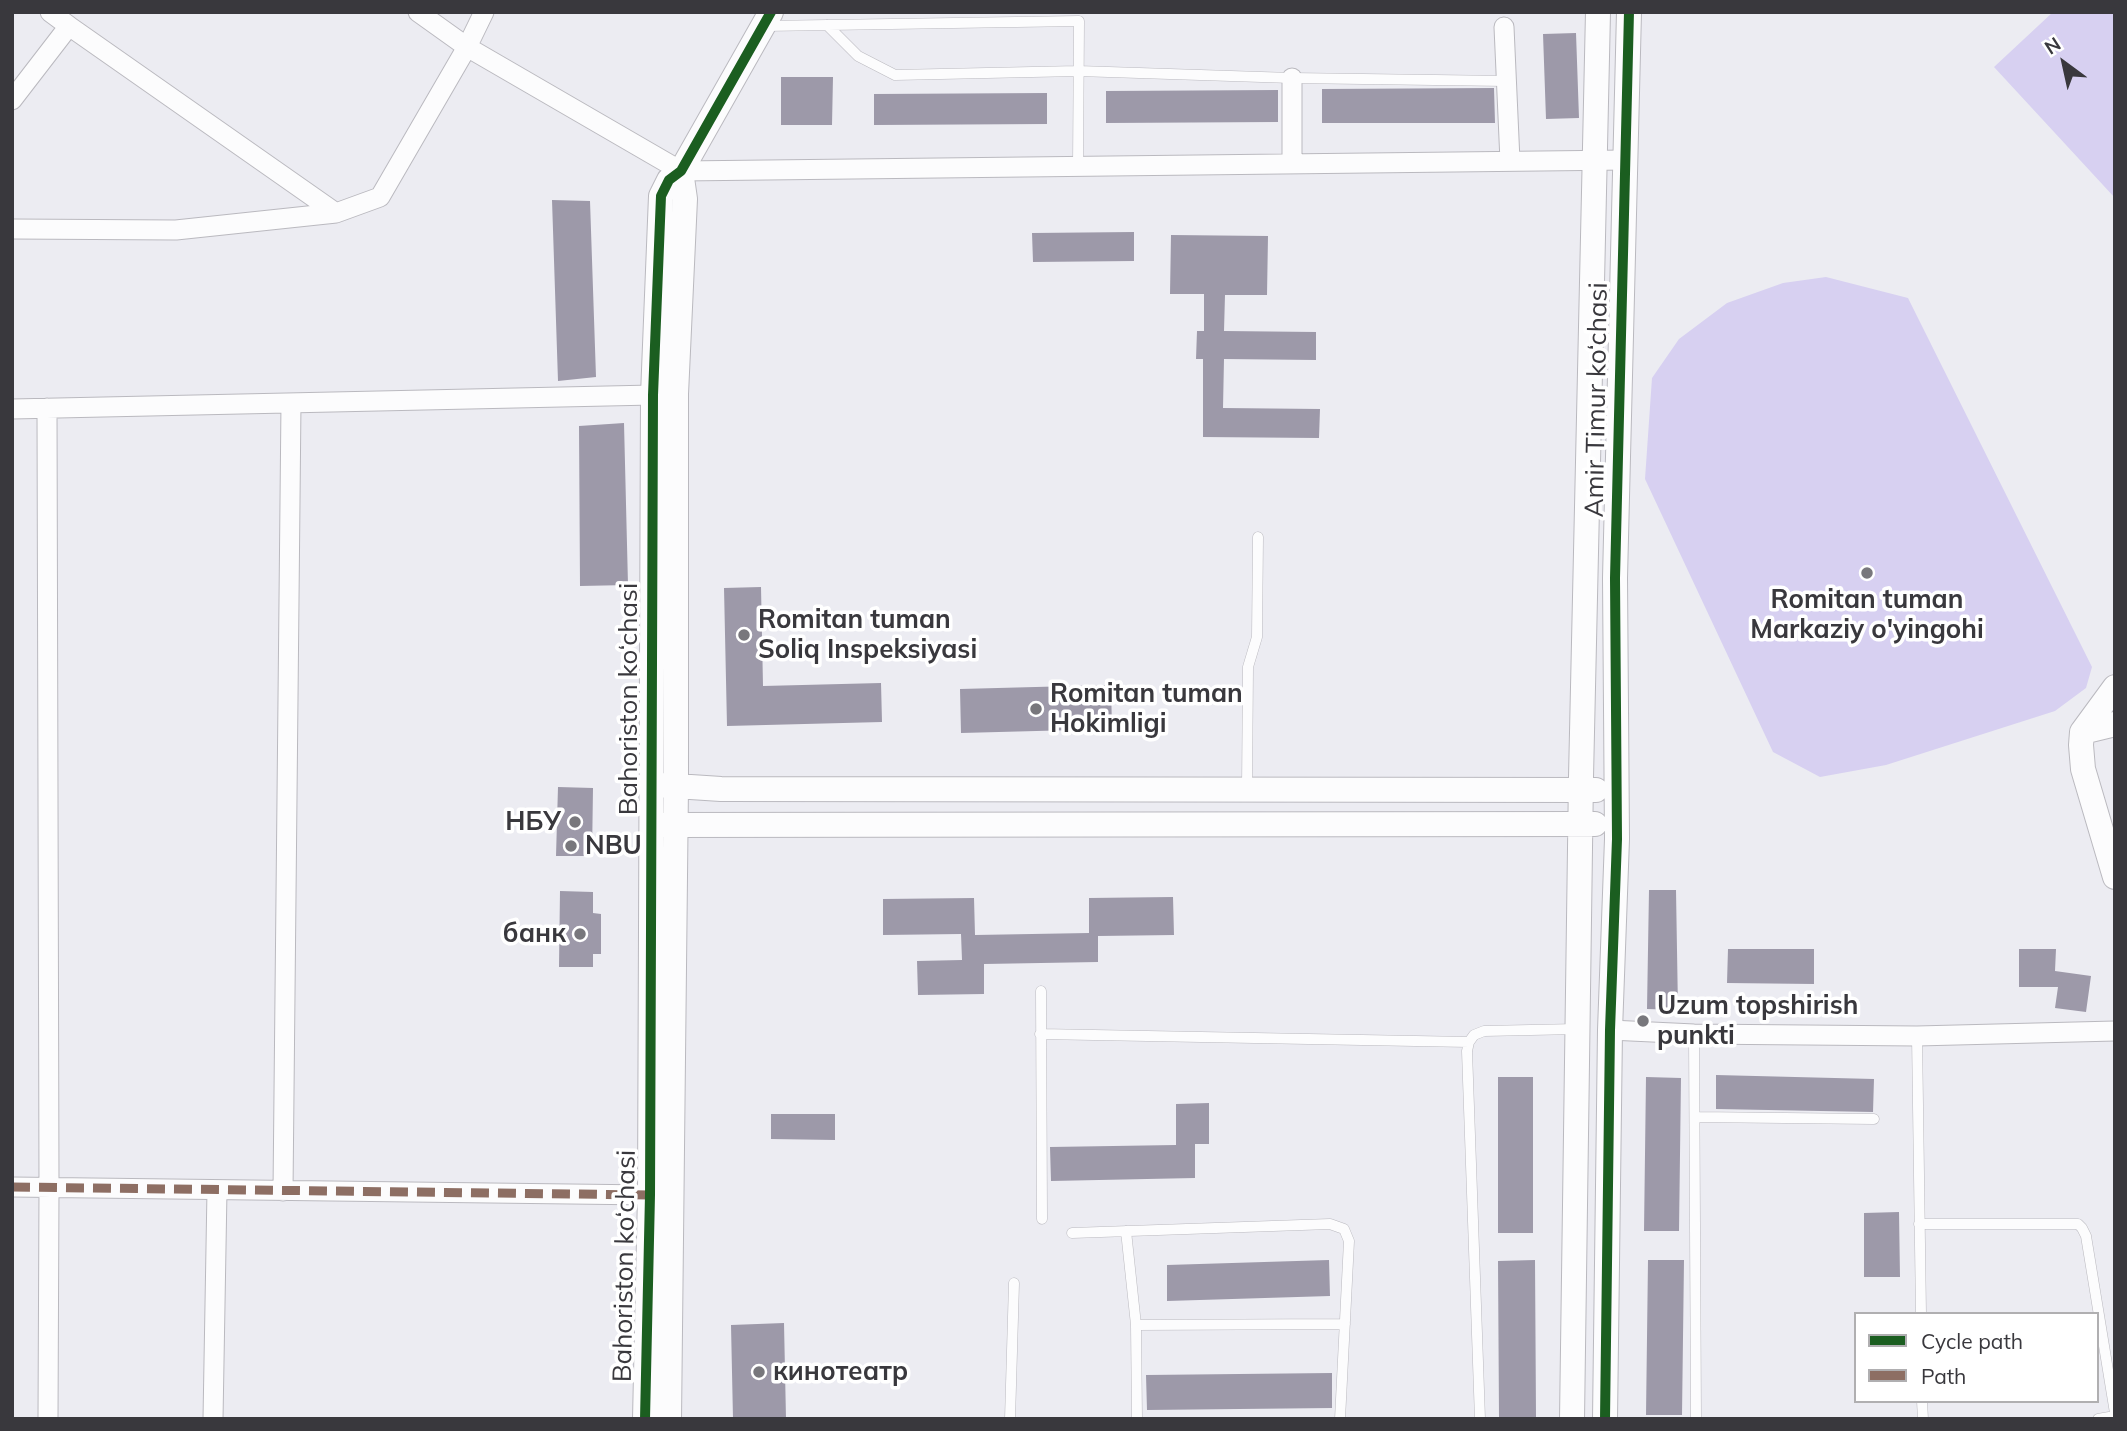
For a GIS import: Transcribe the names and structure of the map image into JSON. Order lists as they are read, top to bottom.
{
  "streets": {
    "street": ["Amir Timur ko‘chasi", "Bahoriston ko‘chasi"]
  },
  "places": [
    "Romitan tuman Markaziy o'yingohi",
    "Romitan tuman Soliq Inspeksiyasi",
    "Romitan tuman Hokimligi",
    "НБУ",
    "NBU",
    "банк",
    "Uzum topshirish punkti",
    "кинотеатр"
  ],
  "legend": ["Cycle path", "Path"],
  "north": "top left"
}
